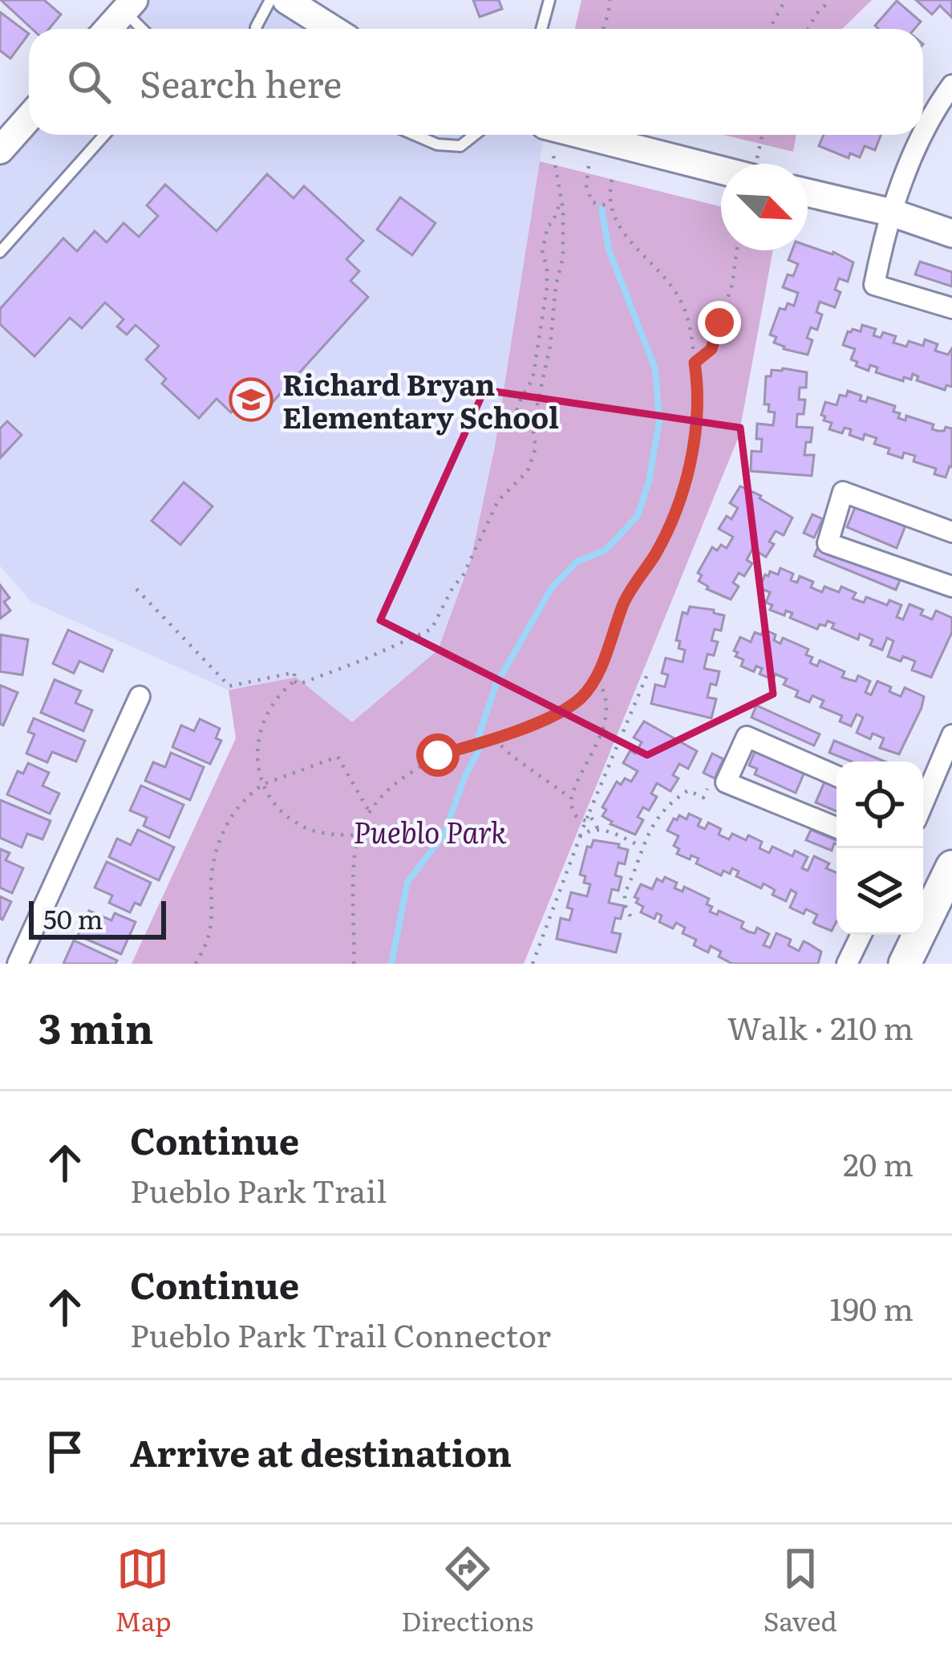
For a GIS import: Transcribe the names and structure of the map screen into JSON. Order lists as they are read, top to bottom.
{
  "parks": ["Pueblo Park"],
  "places": {
    "school or university": ["Richard Bryan Elementary School"]
  },
  "scale_bar": "50 m",
  "north": "bottom right",
  "page": {
    "search": "Search here",
    "scale": "50 m",
    "heading": ["3 min", "Walk · 210 m"],
    "list": [
      ["Continue", "Pueblo Park Trail", "20 m"],
      ["Continue", "Pueblo Park Trail Connector", "190 m"],
      "Arrive at destination"
    ],
    "nav": ["Map", "Directions", "Saved"]
  }
}
